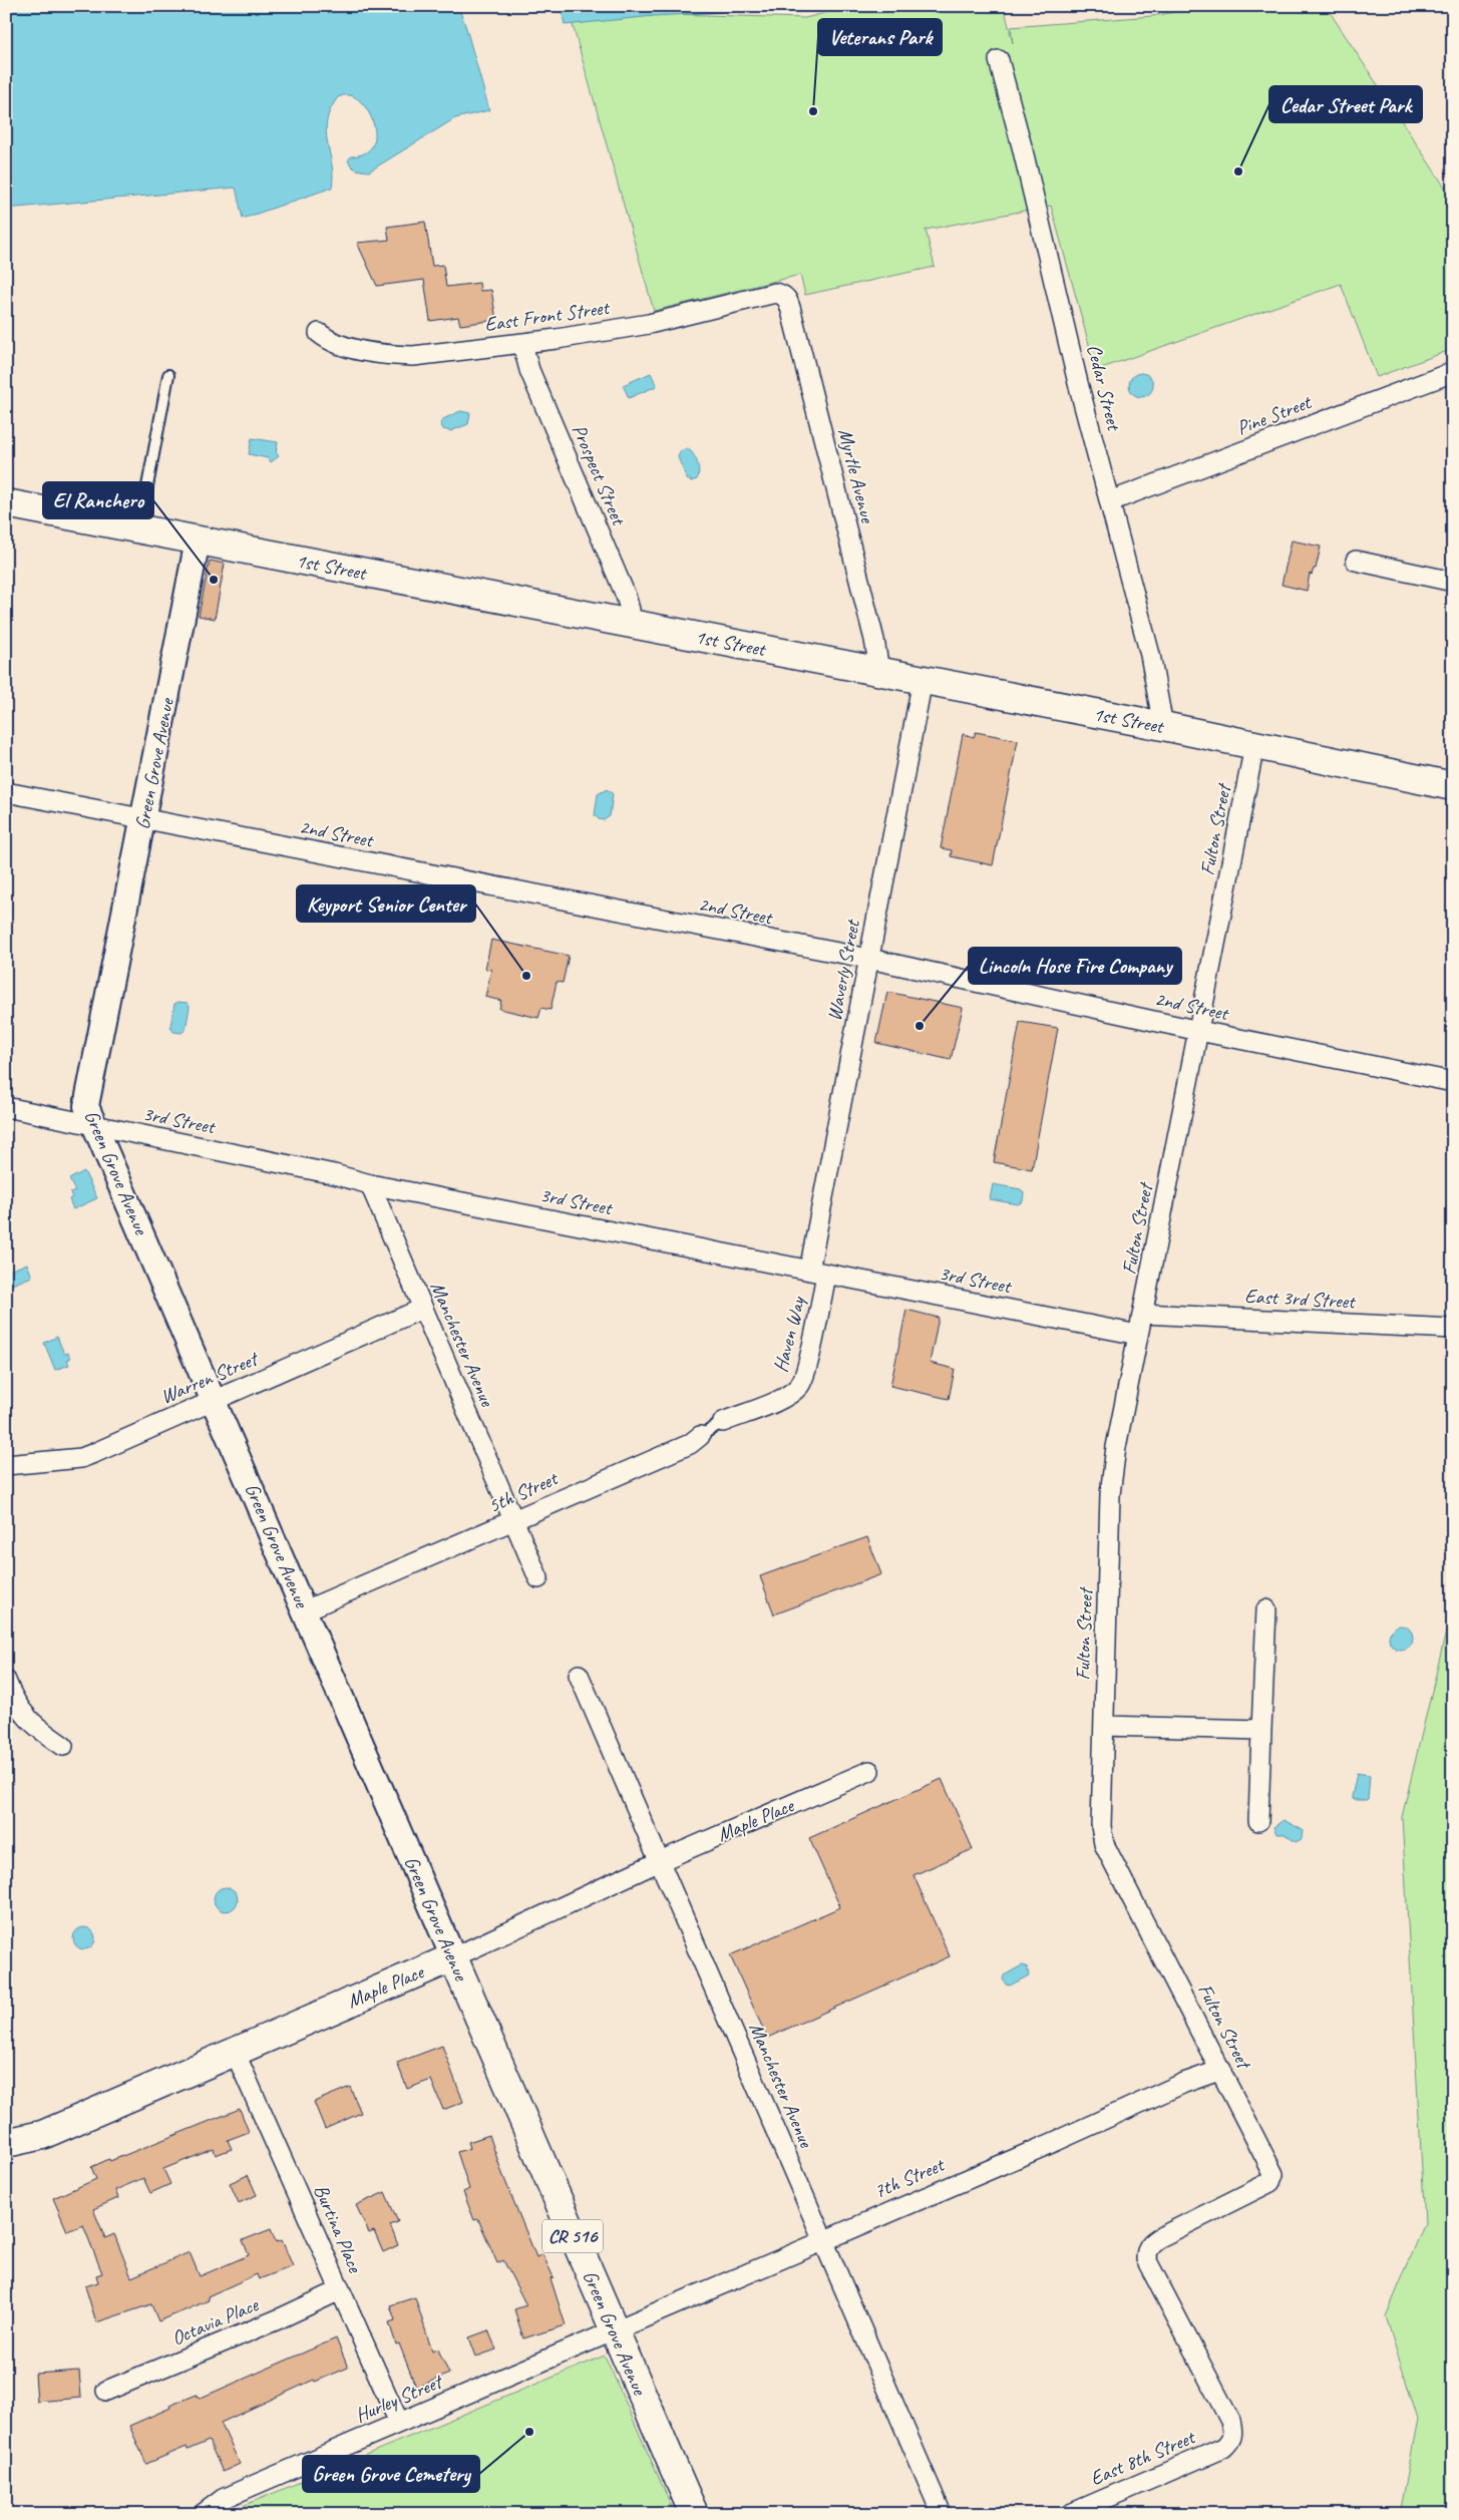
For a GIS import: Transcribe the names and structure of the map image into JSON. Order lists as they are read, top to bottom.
{
  "streets": {
    "main road": [
      "1st Street",
      "Green Grove Avenue",
      "Maple Place",
      "CR 516"
    ],
    "street": [
      "East Front Street",
      "Cedar Street",
      "Pine Street",
      "Prospect Street",
      "Myrtle Avenue",
      "Fulton Street",
      "2nd Street",
      "Waverly Street",
      "3rd Street",
      "East 3rd Street",
      "Haven Way",
      "Manchester Avenue",
      "Warren Street",
      "5th Street",
      "7th Street",
      "Burtina Place",
      "Octavia Place",
      "Hurley Street",
      "East 8th Street"
    ]
  },
  "crossings": [
    ["East Front Street", "Prospect Street"],
    ["East Front Street", "Myrtle Avenue"],
    ["Cedar Street", "Pine Street"],
    ["Cedar Street", "1st Street"],
    ["Prospect Street", "1st Street"],
    ["Myrtle Avenue", "1st Street"],
    ["1st Street", "Green Grove Avenue"],
    ["1st Street", "Fulton Street"],
    ["1st Street", "Waverly Street"],
    ["Green Grove Avenue", "2nd Street"],
    ["Green Grove Avenue", "3rd Street"],
    ["Green Grove Avenue", "Warren Street"],
    ["Green Grove Avenue", "5th Street"],
    ["Green Grove Avenue", "Maple Place"],
    ["Green Grove Avenue", "7th Street"],
    ["Green Grove Avenue", "Hurley Street"],
    ["Fulton Street", "2nd Street"],
    ["Fulton Street", "3rd Street"],
    ["Fulton Street", "East 3rd Street"],
    ["Fulton Street", "7th Street"],
    ["Fulton Street", "East 8th Street"],
    ["2nd Street", "Waverly Street"],
    ["Waverly Street", "3rd Street"],
    ["Waverly Street", "Haven Way"],
    ["3rd Street", "Haven Way"],
    ["3rd Street", "Manchester Avenue"],
    ["Haven Way", "5th Street"],
    ["Manchester Avenue", "Warren Street"],
    ["Manchester Avenue", "5th Street"],
    ["Manchester Avenue", "Maple Place"],
    ["Manchester Avenue", "7th Street"],
    ["Maple Place", "Burtina Place"],
    ["7th Street", "Hurley Street"],
    ["Burtina Place", "Octavia Place"],
    ["Burtina Place", "Hurley Street"]
  ],
  "places": [
    "Veterans Park",
    "Cedar Street Park",
    "El Ranchero",
    "Keyport Senior Center",
    "Lincoln Hose Fire Company",
    "Green Grove Cemetery"
  ]
}
